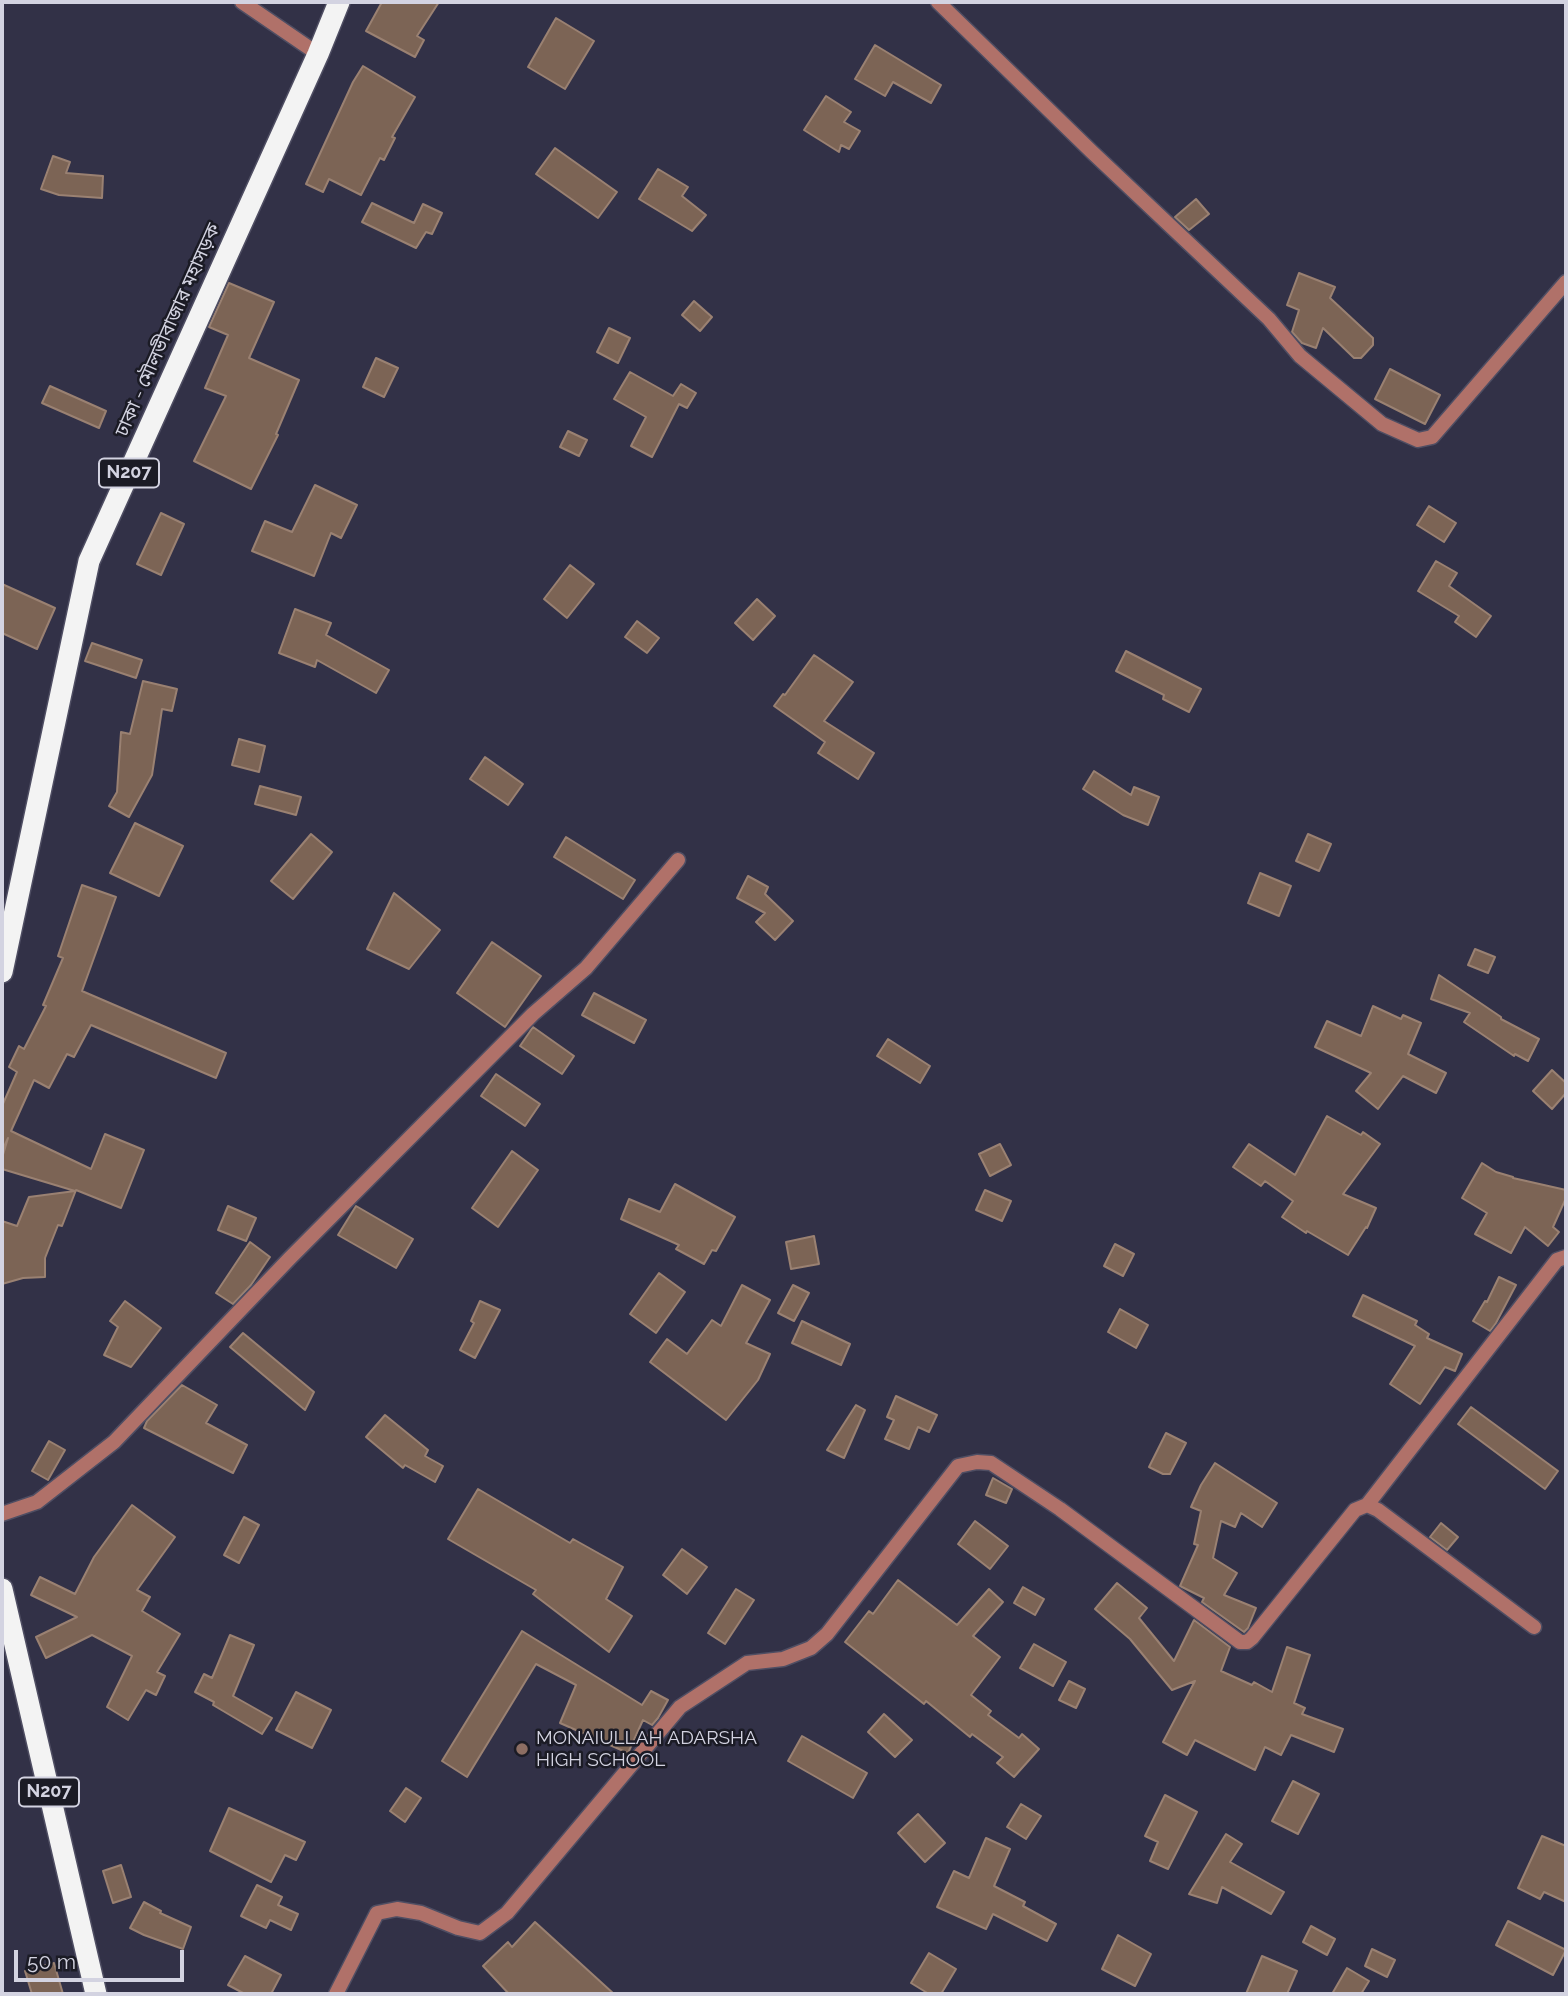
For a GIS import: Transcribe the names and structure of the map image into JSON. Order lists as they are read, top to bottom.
{
  "streets": {
    "highway": ["ঢাকা - মৌলভীবাজার মহাসড়ক", "N207"]
  },
  "places": ["MONAIULLAH ADARSHA HIGH SCHOOL"],
  "scale_bar": "50 m"
}
